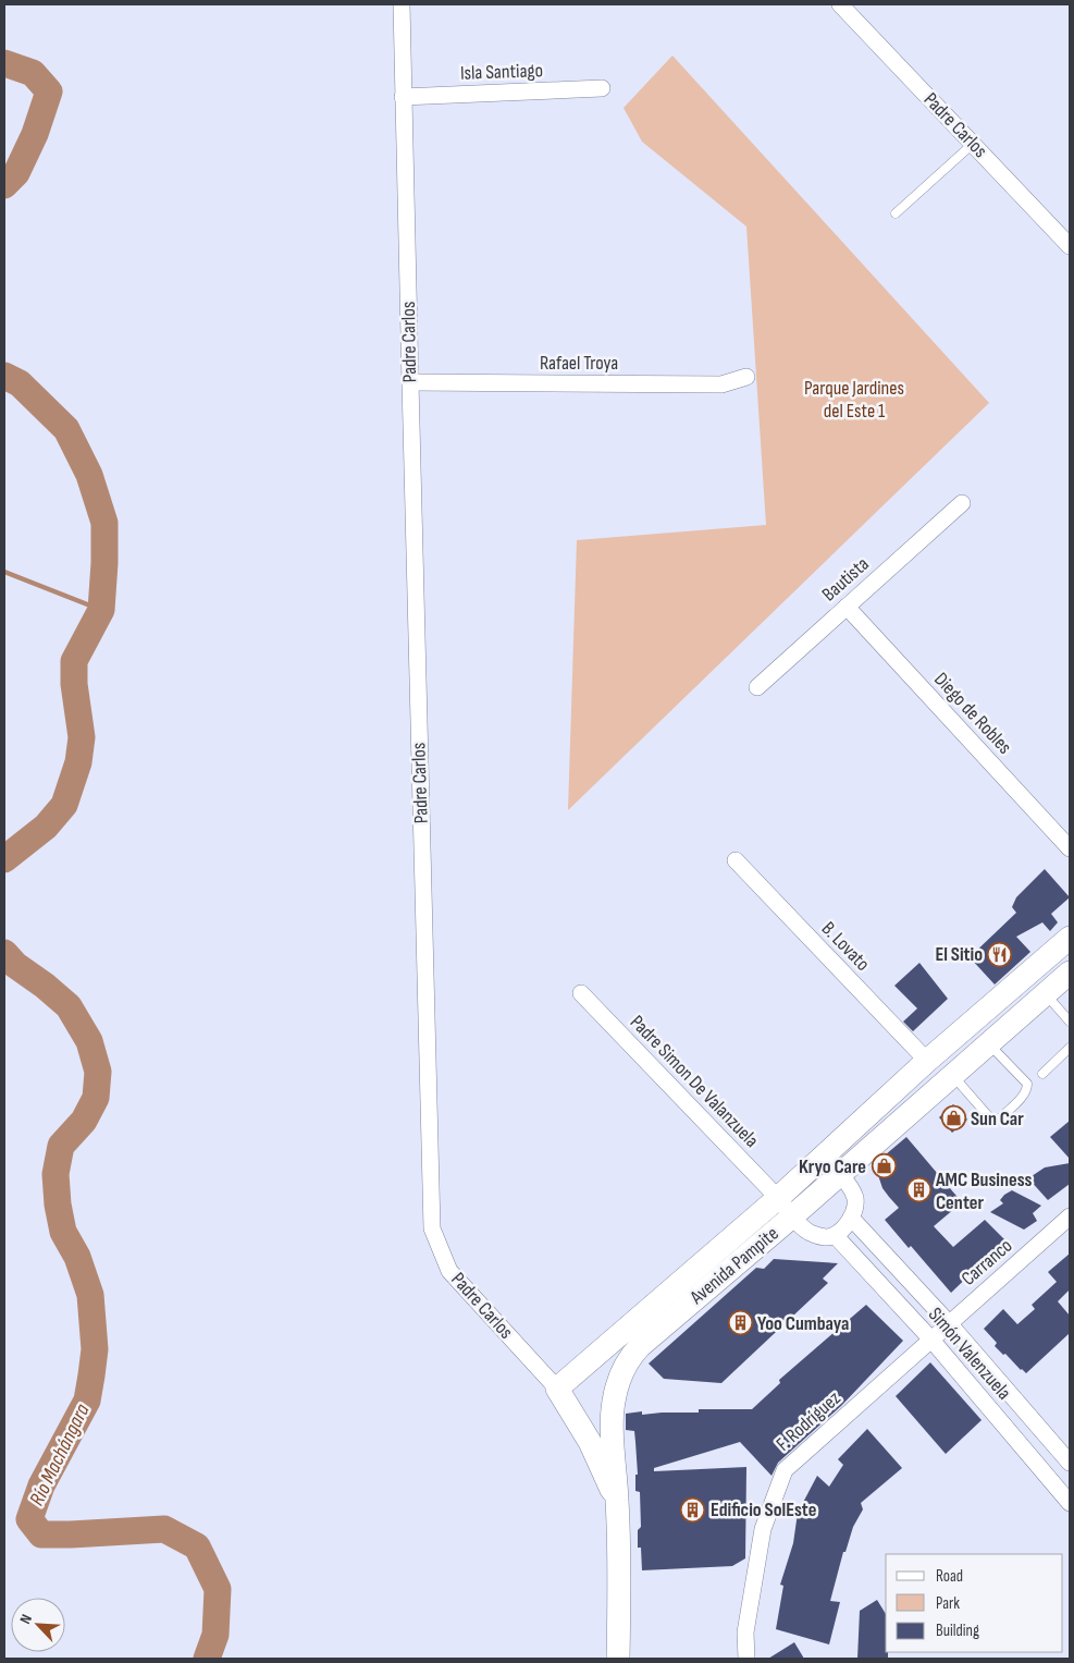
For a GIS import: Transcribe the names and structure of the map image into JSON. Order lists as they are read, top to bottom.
{
  "streets": {
    "street": [
      "Isla Santiago",
      "Padre Carlos",
      "Rafael Troya",
      "Bautista",
      "Diego de Robles",
      "B. Lovato",
      "Padre Simon De Valanzuela",
      "Carranco",
      "Avenida Pampite",
      "Simón Valenzuela",
      "F. Rodríguez"
    ]
  },
  "crossings": [
    ["Isla Santiago", "Padre Carlos"],
    ["Padre Carlos", "Rafael Troya"],
    ["Padre Carlos", "Avenida Pampite"],
    ["Bautista", "Diego de Robles"],
    ["B. Lovato", "Avenida Pampite"],
    ["Padre Simon De Valanzuela", "Avenida Pampite"],
    ["Carranco", "Simón Valenzuela"],
    ["Carranco", "F. Rodríguez"],
    ["Simón Valenzuela", "F. Rodríguez"]
  ],
  "water": ["Río Machángara"],
  "parks": ["Parque Jardines del Este 1"],
  "places": {
    "restaurant": ["El Sitio"],
    "shop": ["Sun Car", "Kryo Care"],
    "building": ["AMC Business Center", "Yoo Cumbaya", "Edificio SolEste"]
  },
  "legend": ["Road", "Park", "Building"],
  "north": "top left"
}
